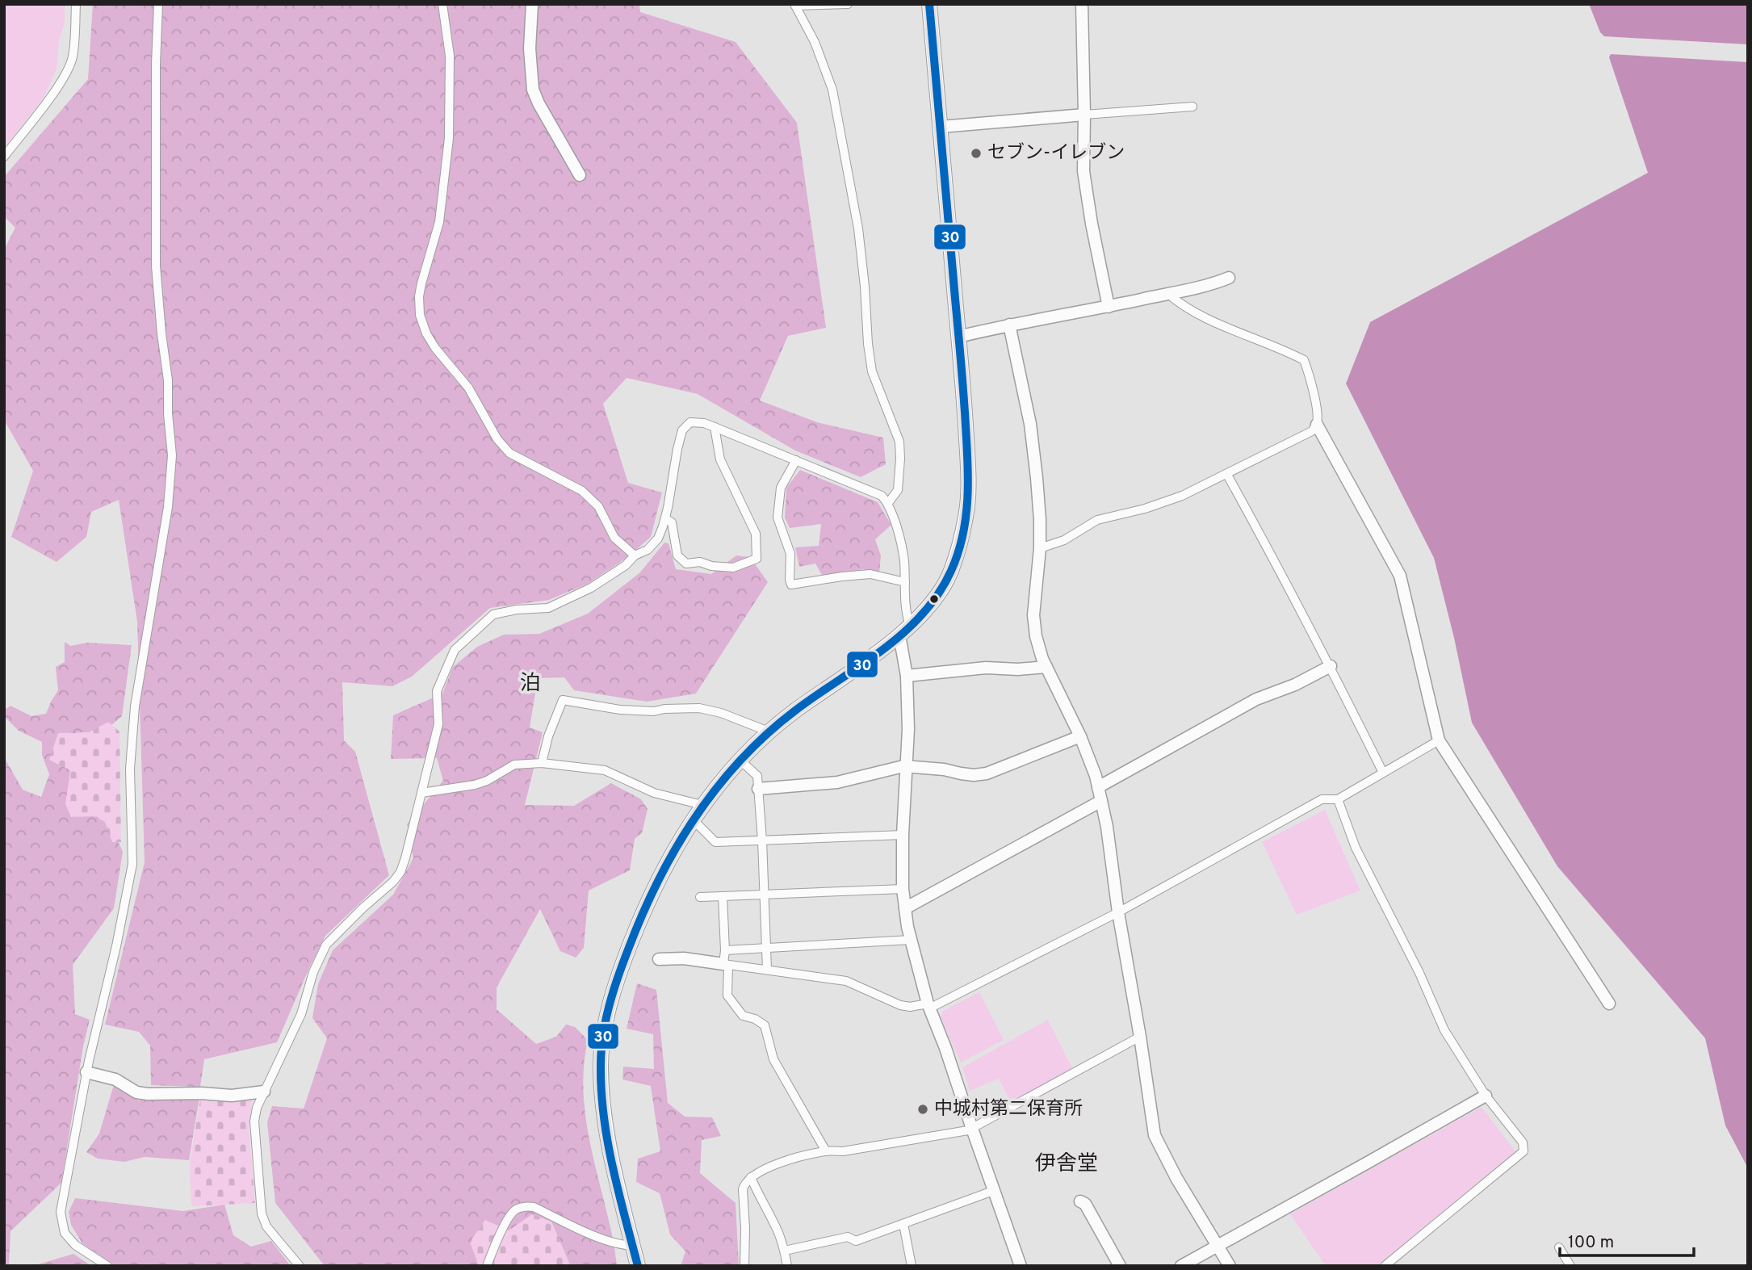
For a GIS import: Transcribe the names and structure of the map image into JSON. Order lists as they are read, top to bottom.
{
  "districts": ["泊", "伊舎堂"],
  "places": ["セブン-イレブン", "中城村第二保育所"],
  "lines": ["transit line 30"],
  "scale_bar": "100 m"
}
